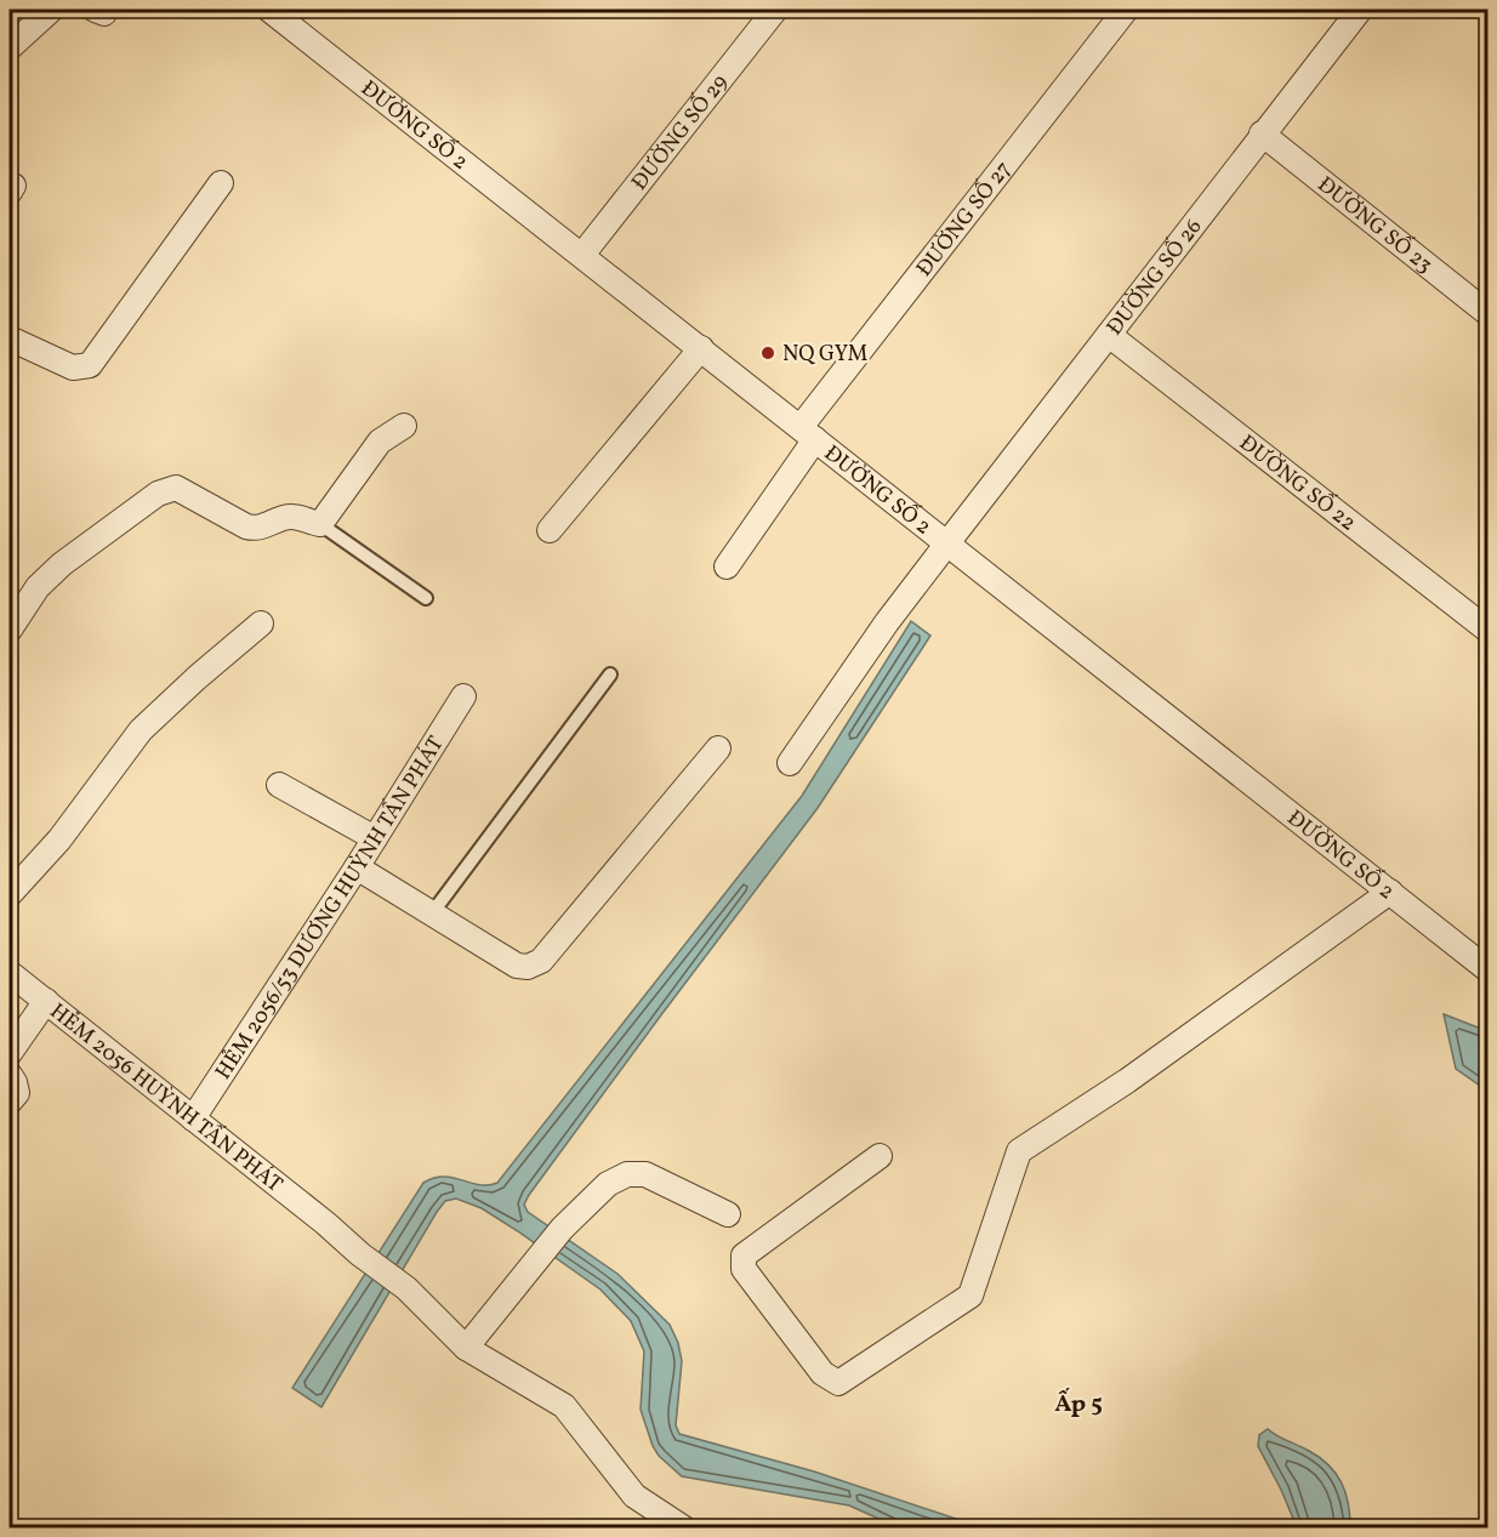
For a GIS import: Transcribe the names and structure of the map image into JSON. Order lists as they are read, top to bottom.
{
  "streets": {
    "street": [
      "ĐƯỜNG SỐ 2",
      "ĐƯỜNG SỐ 29",
      "ĐƯỜNG SỐ 27",
      "ĐƯỜNG SỐ 23",
      "ĐƯỜNG SỐ 26",
      "ĐƯỜNG SỐ 22",
      "HẺM 2056/53 DƯƠNG HUỲNH TẤN PHÁT",
      "HẺM 2056 HUỲNH TẤN PHÁT"
    ]
  },
  "crossings": [
    ["ĐƯỜNG SỐ 2", "ĐƯỜNG SỐ 29"],
    ["ĐƯỜNG SỐ 2", "ĐƯỜNG SỐ 27"],
    ["ĐƯỜNG SỐ 2", "ĐƯỜNG SỐ 26"],
    ["ĐƯỜNG SỐ 23", "ĐƯỜNG SỐ 26"],
    ["ĐƯỜNG SỐ 26", "ĐƯỜNG SỐ 22"],
    ["HẺM 2056/53 DƯƠNG HUỲNH TẤN PHÁT", "HẺM 2056 HUỲNH TẤN PHÁT"]
  ],
  "districts": ["Ấp 5"],
  "places": ["NQ GYM"]
}
